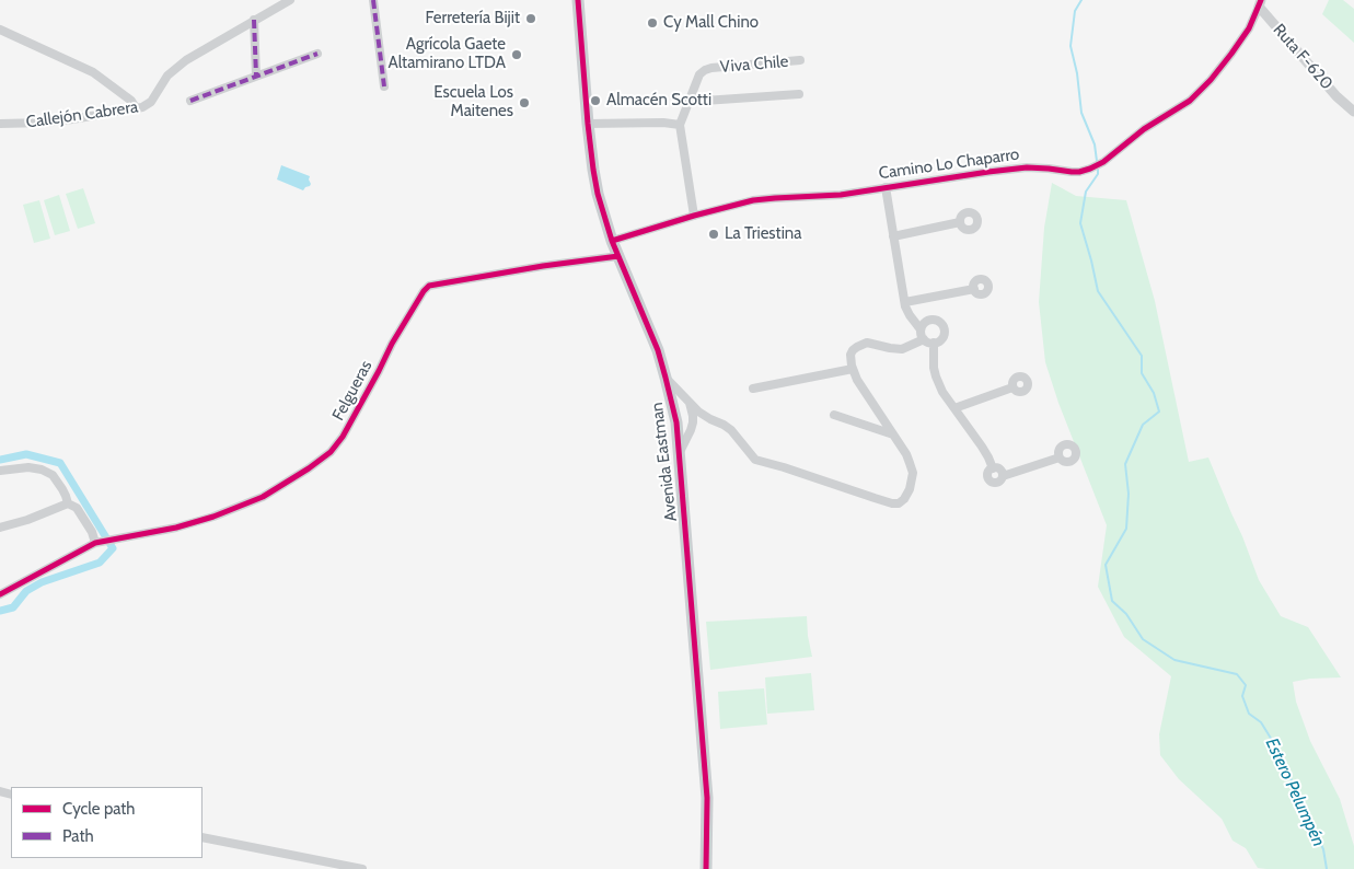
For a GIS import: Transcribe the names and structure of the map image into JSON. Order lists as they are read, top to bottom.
{
  "streets": {
    "main road": ["Avenida Eastman"],
    "street": [
      "Ruta F-620",
      "Viva Chile",
      "Callejón Cabrera",
      "Camino Lo Chaparro",
      "Felgueras"
    ]
  },
  "crossings": [
    ["Ruta F-620", "Camino Lo Chaparro"],
    ["Viva Chile", "Camino Lo Chaparro"],
    ["Camino Lo Chaparro", "Avenida Eastman"],
    ["Felgueras", "Avenida Eastman"]
  ],
  "water": ["Estero Pelumpén"],
  "places": [
    "Ferretería Bijit",
    "Cy Mall Chino",
    "Agrícola Gaete Altamirano LTDA",
    "Almacén Scotti",
    "Escuela Los Maitenes",
    "La Triestina"
  ],
  "legend": ["Cycle path", "Path"]
}
